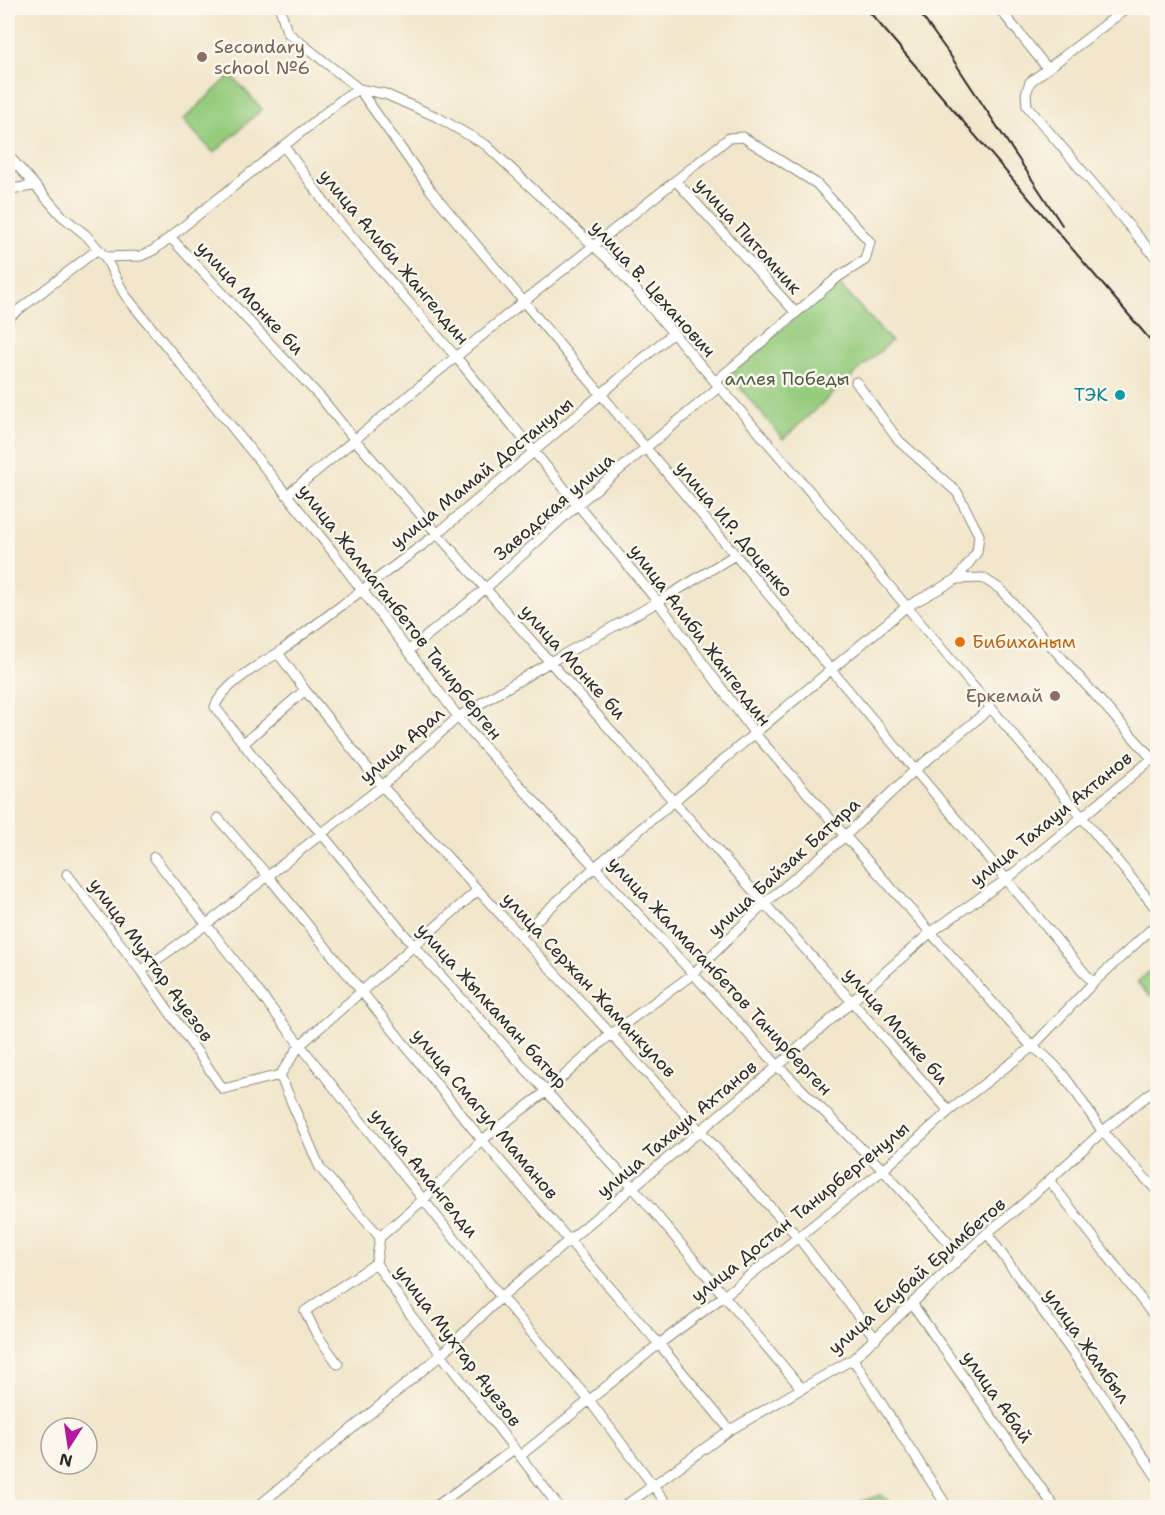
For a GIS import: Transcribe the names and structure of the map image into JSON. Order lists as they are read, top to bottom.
{
  "streets": {
    "street": [
      "улица Питомник",
      "улица Алиби Жангелдин",
      "улица В. Цеханович",
      "улица Монке би",
      "улица Мамай Достанулы",
      "Заводская улица",
      "улица И.Р. Доценко",
      "улица Жалмаганбетов Танирберген",
      "улица Арал",
      "улица Тахауи Ахтанов",
      "улица Байзак Батыра",
      "улица Мухтар Ауезов",
      "улица Сержан Жаманкулов",
      "улица Жылкаман батыр",
      "улица Смагул Маманов",
      "улица Амангелди",
      "улица Достан Танирбергенулы",
      "улица Елубай Еримбетов",
      "улица Жамбыл",
      "улица Абай"
    ]
  },
  "crossings": [
    ["улица Питомник", "Заводская улица"],
    ["улица Алиби Жангелдин", "улица Мамай Достанулы"],
    ["улица Алиби Жангелдин", "Заводская улица"],
    ["улица Алиби Жангелдин", "улица Арал"],
    ["улица Алиби Жангелдин", "улица Тахауи Ахтанов"],
    ["улица Алиби Жангелдин", "улица Байзак Батыра"],
    ["улица Алиби Жангелдин", "улица Достан Танирбергенулы"],
    ["улица Алиби Жангелдин", "улица Елубай Еримбетов"],
    ["улица В. Цеханович", "улица Мамай Достанулы"],
    ["улица В. Цеханович", "Заводская улица"],
    ["улица В. Цеханович", "улица И.Р. Доценко"],
    ["улица В. Цеханович", "улица Тахауи Ахтанов"],
    ["улица В. Цеханович", "улица Байзак Батыра"],
    ["улица Монке би", "улица Мамай Достанулы"],
    ["улица Монке би", "Заводская улица"],
    ["улица Монке би", "улица Арал"],
    ["улица Монке би", "улица Тахауи Ахтанов"],
    ["улица Монке би", "улица Байзак Батыра"],
    ["улица Монке би", "улица Достан Танирбергенулы"],
    ["улица Мамай Достанулы", "улица И.Р. Доценко"],
    ["улица Мамай Достанулы", "улица Жалмаганбетов Танирберген"],
    ["улица Мамай Достанулы", "улица Сержан Жаманкулов"],
    ["улица Мамай Достанулы", "улица Жылкаман батыр"],
    ["Заводская улица", "улица И.Р. Доценко"],
    ["Заводская улица", "улица Жалмаганбетов Танирберген"],
    ["улица И.Р. Доценко", "улица Арал"],
    ["улица И.Р. Доценко", "улица Тахауи Ахтанов"],
    ["улица И.Р. Доценко", "улица Байзак Батыра"],
    ["улица И.Р. Доценко", "улица Достан Танирбергенулы"],
    ["улица Жалмаганбетов Танирберген", "улица Арал"],
    ["улица Жалмаганбетов Танирберген", "улица Тахауи Ахтанов"],
    ["улица Жалмаганбетов Танирберген", "улица Байзак Батыра"],
    ["улица Жалмаганбетов Танирберген", "улица Достан Танирбергенулы"],
    ["улица Жалмаганбетов Танирберген", "улица Елубай Еримбетов"],
    ["улица Арал", "улица Мухтар Ауезов"],
    ["улица Арал", "улица Сержан Жаманкулов"],
    ["улица Арал", "улица Жылкаман батыр"],
    ["улица Арал", "улица Смагул Маманов"],
    ["улица Арал", "улица Амангелди"],
    ["улица Тахауи Ахтанов", "улица Мухтар Ауезов"],
    ["улица Тахауи Ахтанов", "улица Сержан Жаманкулов"],
    ["улица Тахауи Ахтанов", "улица Жылкаман батыр"],
    ["улица Тахауи Ахтанов", "улица Смагул Маманов"],
    ["улица Тахауи Ахтанов", "улица Амангелди"],
    ["улица Байзак Батыра", "улица Мухтар Ауезов"],
    ["улица Байзак Батыра", "улица Сержан Жаманкулов"],
    ["улица Байзак Батыра", "улица Жылкаман батыр"],
    ["улица Байзак Батыра", "улица Смагул Маманов"],
    ["улица Байзак Батыра", "улица Амангелди"],
    ["улица Мухтар Ауезов", "улица Достан Танирбергенулы"],
    ["улица Сержан Жаманкулов", "улица Жылкаман батыр"],
    ["улица Сержан Жаманкулов", "улица Достан Танирбергенулы"],
    ["улица Сержан Жаманкулов", "улица Елубай Еримбетов"],
    ["улица Жылкаман батыр", "улица Достан Танирбергенулы"],
    ["улица Жылкаман батыр", "улица Елубай Еримбетов"],
    ["улица Смагул Маманов", "улица Достан Танирбергенулы"],
    ["улица Смагул Маманов", "улица Елубай Еримбетов"],
    ["улица Амангелди", "улица Достан Танирбергенулы"],
    ["улица Амангелди", "улица Елубай Еримбетов"],
    ["улица Елубай Еримбетов", "улица Жамбыл"],
    ["улица Елубай Еримбетов", "улица Абай"]
  ],
  "parks": ["аллея Победы"],
  "places": [
    "Secondary school №6",
    "ТЭК",
    "Бибиханым",
    "Еркемай"
  ],
  "north": "bottom"
}
